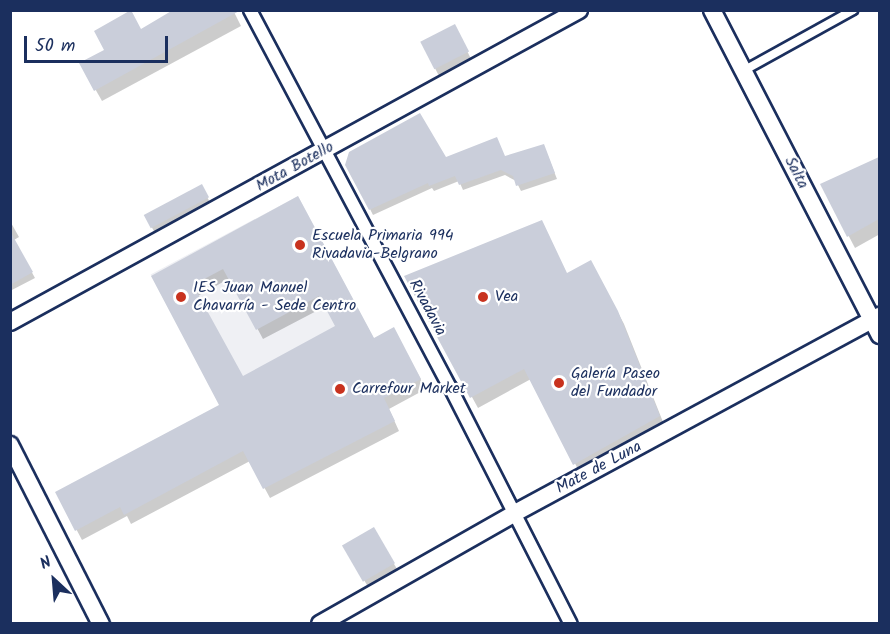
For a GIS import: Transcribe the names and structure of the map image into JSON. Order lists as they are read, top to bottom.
{
  "streets": {
    "street": [
      "Mota Botello",
      "Salta",
      "Rivadavia",
      "Mate de Luna"
    ]
  },
  "crossings": [
    ["Mota Botello", "Rivadavia"],
    ["Salta", "Mate de Luna"],
    ["Rivadavia", "Mate de Luna"]
  ],
  "places": [
    "Escuela Primaria 994 Rivadavia-Belgrano",
    "IES Juan Manuel Chavarría - Sede Centro",
    "Vea",
    "Galería Paseo del Fundador",
    "Carrefour Market"
  ],
  "scale_bar": "50 m",
  "north": "top left"
}
